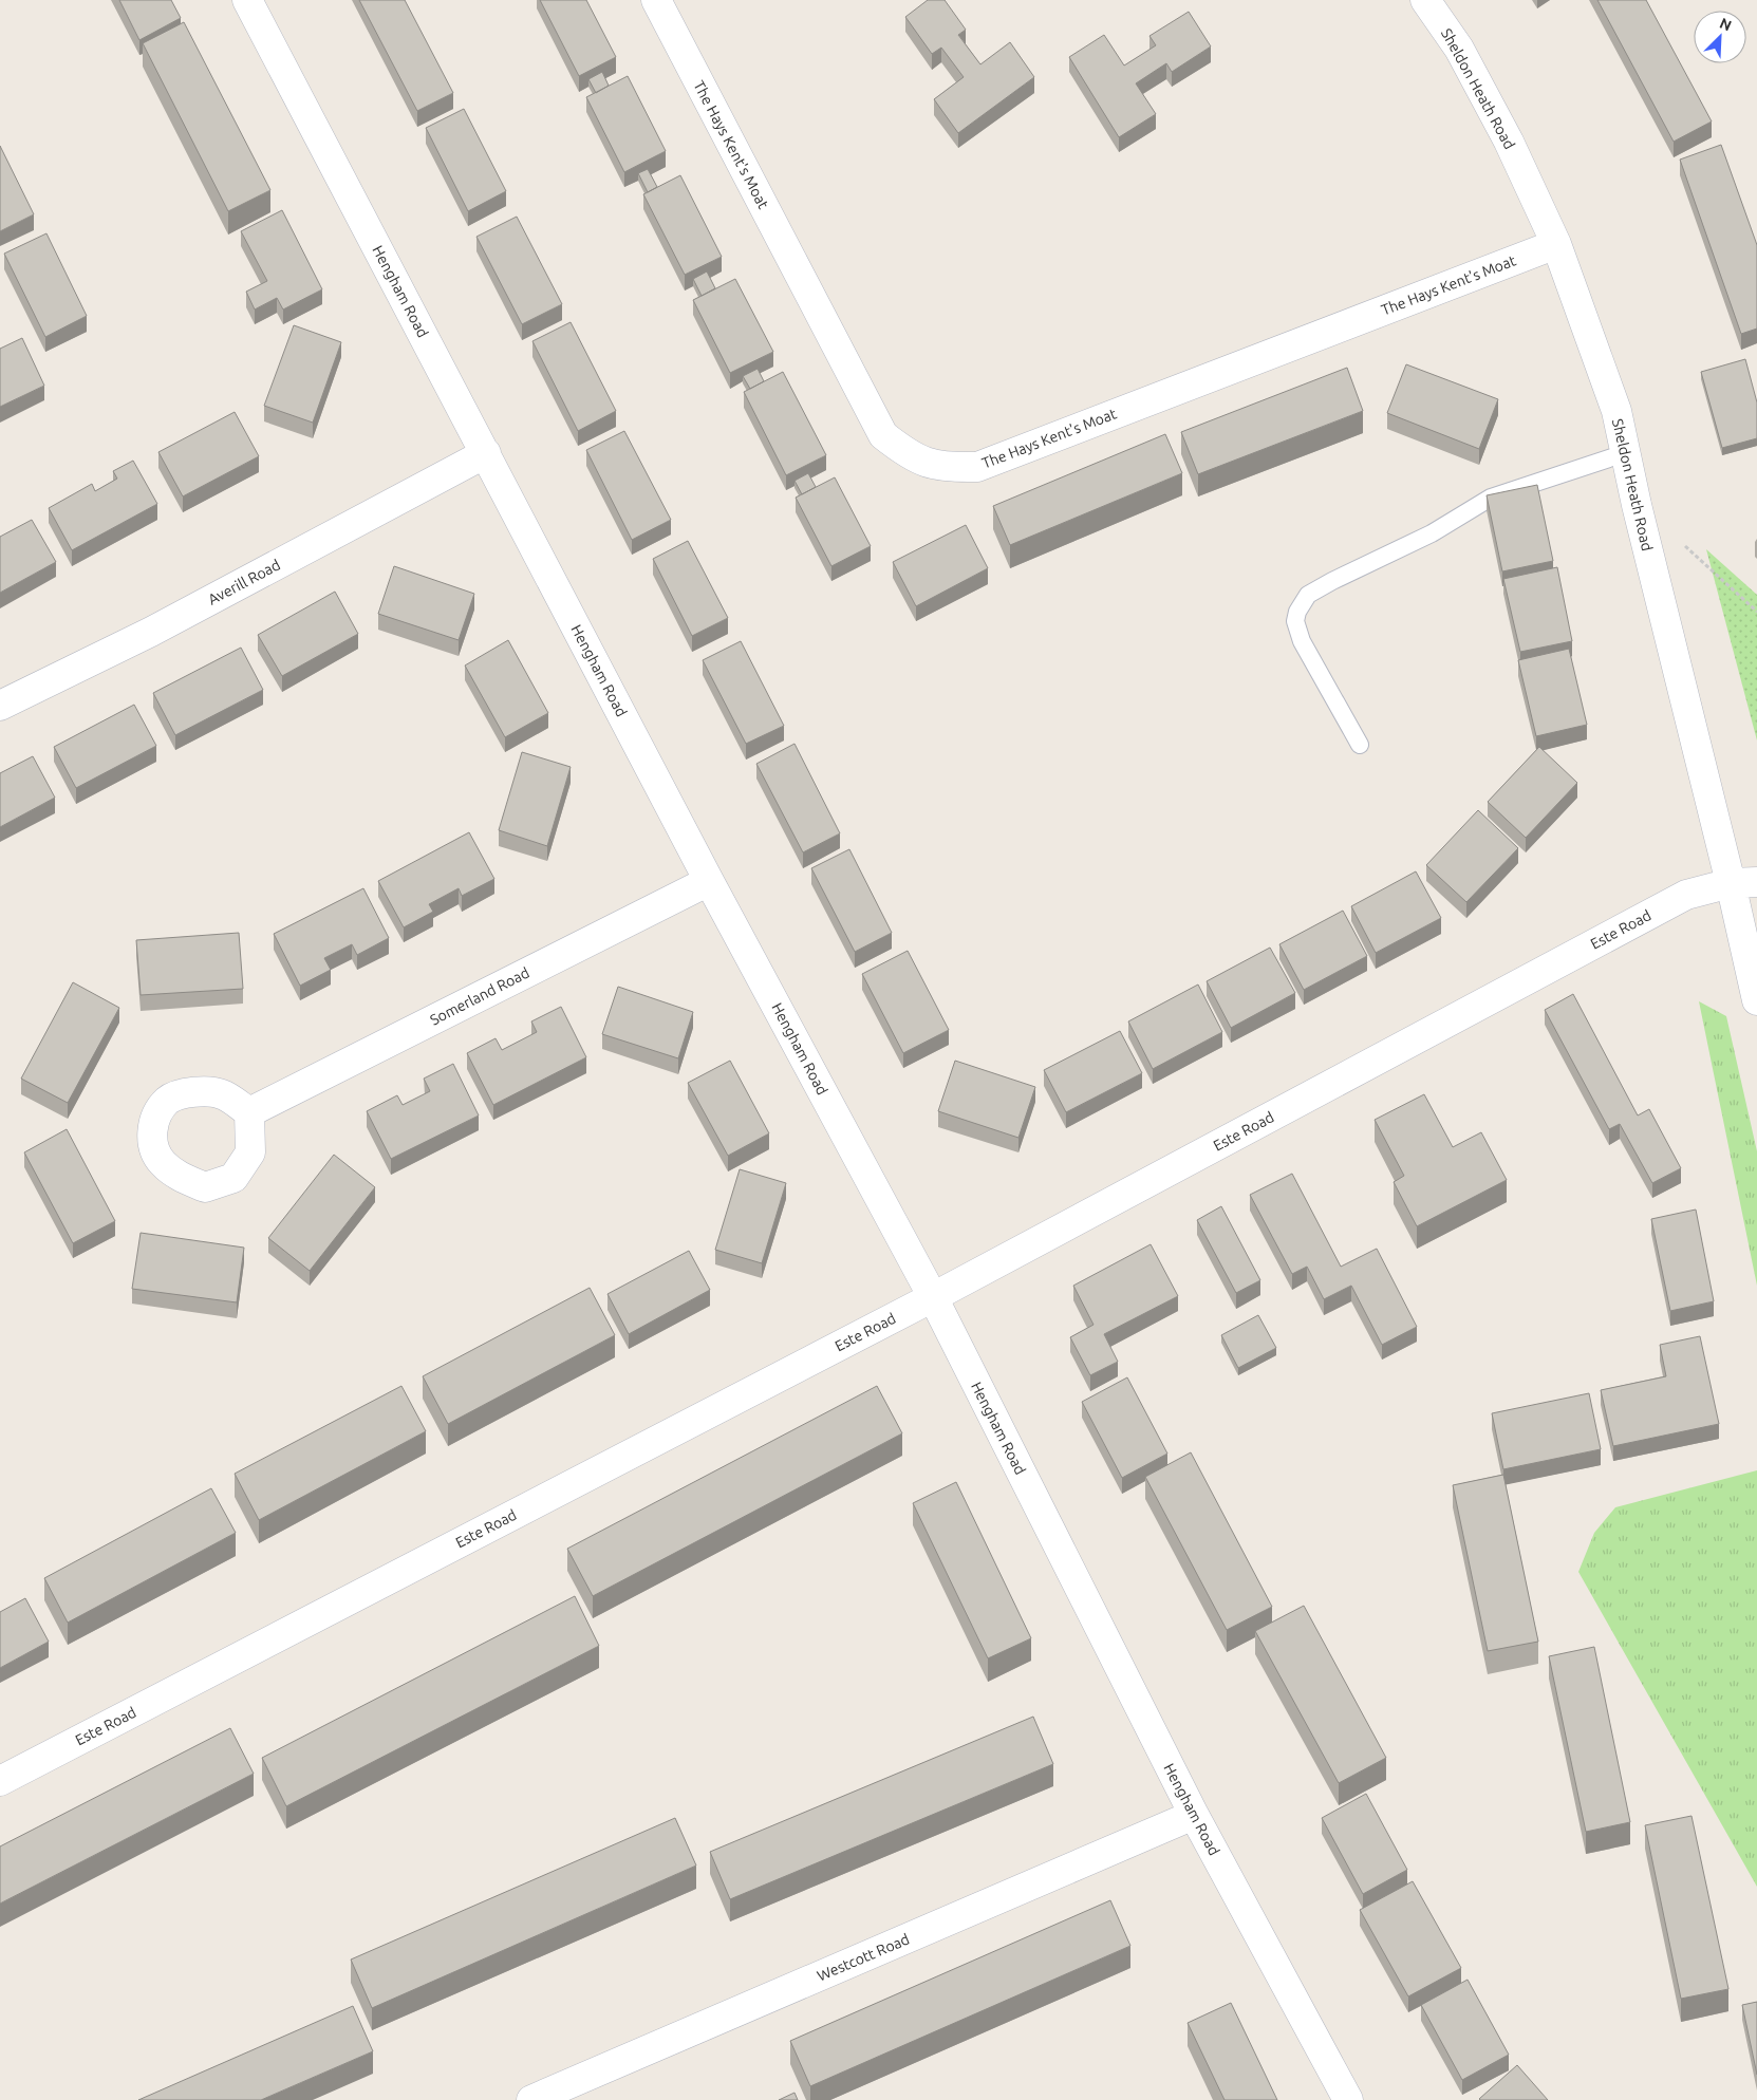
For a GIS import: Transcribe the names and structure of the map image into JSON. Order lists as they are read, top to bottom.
{
  "streets": {
    "street": [
      "Sheldon Heath Road",
      "The Hays Kent's Moat",
      "Hengham Road",
      "Averill Road",
      "Este Road",
      "Somerland Road",
      "Westcott Road"
    ]
  },
  "crossings": [
    ["Sheldon Heath Road", "The Hays Kent's Moat"],
    ["Sheldon Heath Road", "Este Road"],
    ["Hengham Road", "Averill Road"],
    ["Hengham Road", "Este Road"],
    ["Hengham Road", "Somerland Road"],
    ["Hengham Road", "Westcott Road"]
  ],
  "north": "top right"
}
